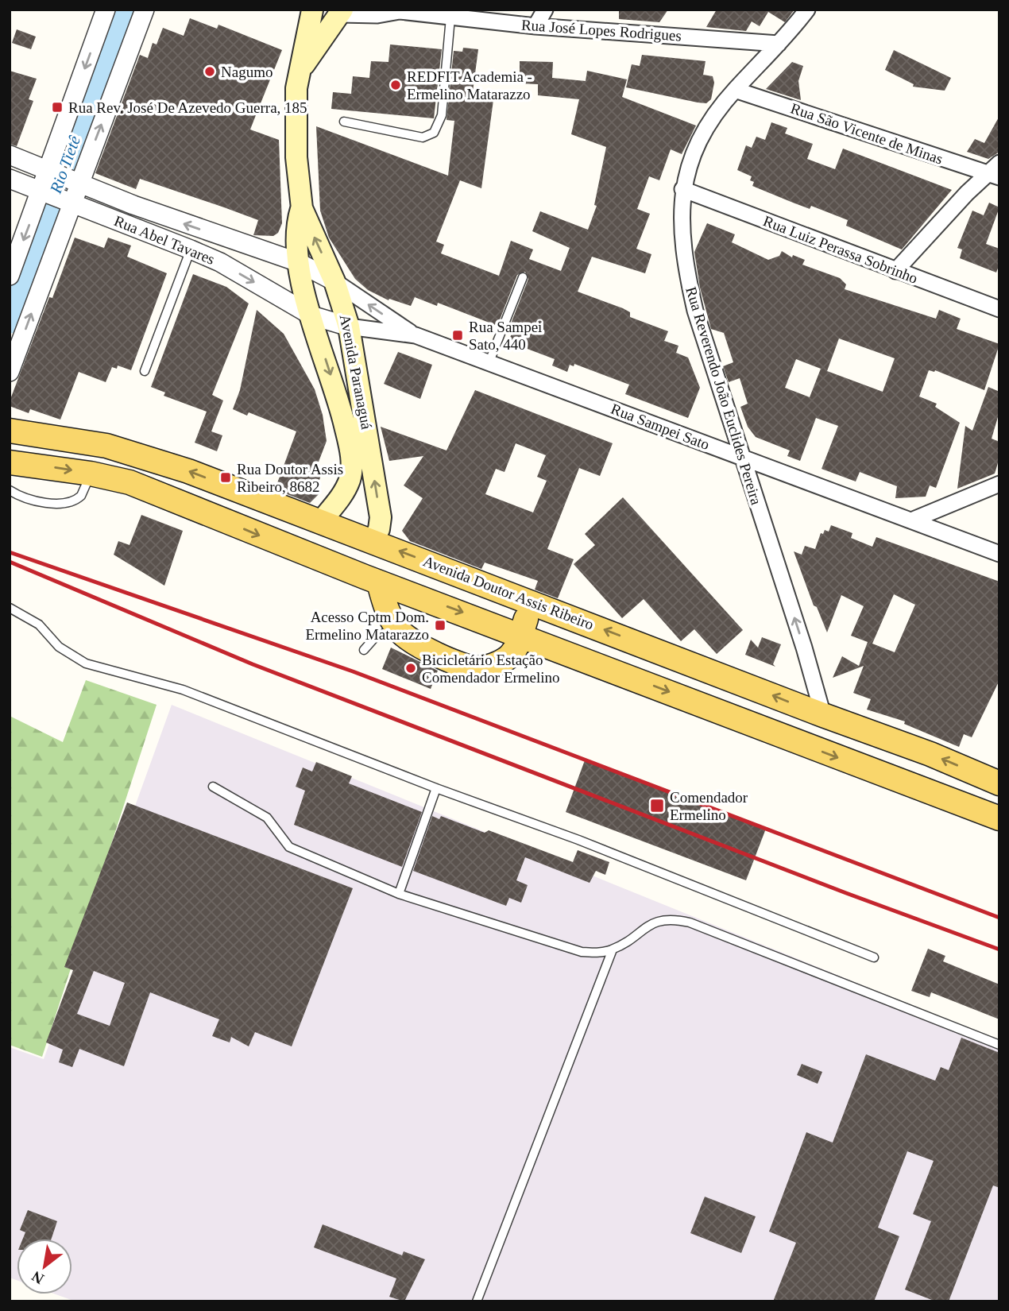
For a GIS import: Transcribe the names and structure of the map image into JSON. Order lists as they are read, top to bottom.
{
  "streets": {
    "main road": ["Avenida Paranaguá", "Avenida Doutor Assis Ribeiro"],
    "street": [
      "Rua José Lopes Rodrigues",
      "Rua São Vicente de Minas",
      "Rua Abel Tavares",
      "Rua Luiz Perassa Sobrinho",
      "Rua Reverendo João Euclides Pereira",
      "Rua Sampei Sato"
    ]
  },
  "crossings": [
    ["Rua José Lopes Rodrigues", "Avenida Paranaguá"],
    ["Rua José Lopes Rodrigues", "Rua Reverendo João Euclides Pereira"],
    ["Rua São Vicente de Minas", "Rua Reverendo João Euclides Pereira"],
    ["Rua Abel Tavares", "Avenida Paranaguá"],
    ["Rua Abel Tavares", "Rua Sampei Sato"],
    ["Rua Luiz Perassa Sobrinho", "Rua Reverendo João Euclides Pereira"],
    ["Avenida Paranaguá", "Rua Sampei Sato"],
    ["Avenida Paranaguá", "Avenida Doutor Assis Ribeiro"],
    ["Rua Reverendo João Euclides Pereira", "Rua Sampei Sato"],
    ["Rua Reverendo João Euclides Pereira", "Avenida Doutor Assis Ribeiro"]
  ],
  "one_way": ["Rua Reverendo João Euclides Pereira"],
  "water": ["Rio Tietê"],
  "places": {
    "other": ["Nagumo", "REDFIT Academia - Ermelino Matarazzo", "Bicicletário Estação Comendador Ermelino"],
    "transit": [
      "Rua Rev. José De Azevedo Guerra, 185",
      "Rua Sampei Sato, 440",
      "Rua Doutor Assis Ribeiro, 8682",
      "Acesso Cptm Dom. Ermelino Matarazzo",
      "Comendador Ermelino"
    ]
  },
  "north": "bottom left"
}
